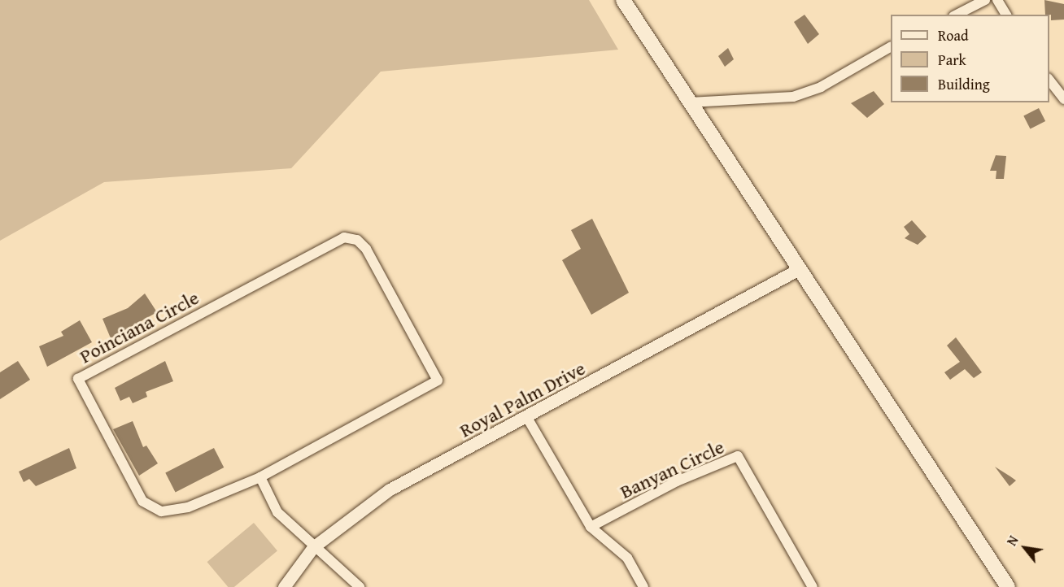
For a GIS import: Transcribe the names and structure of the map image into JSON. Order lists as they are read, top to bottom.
{
  "streets": {
    "street": ["Poinciana Circle", "Royal Palm Drive", "Banyan Circle"]
  },
  "legend": ["Road", "Park", "Building"],
  "north": "top left"
}
